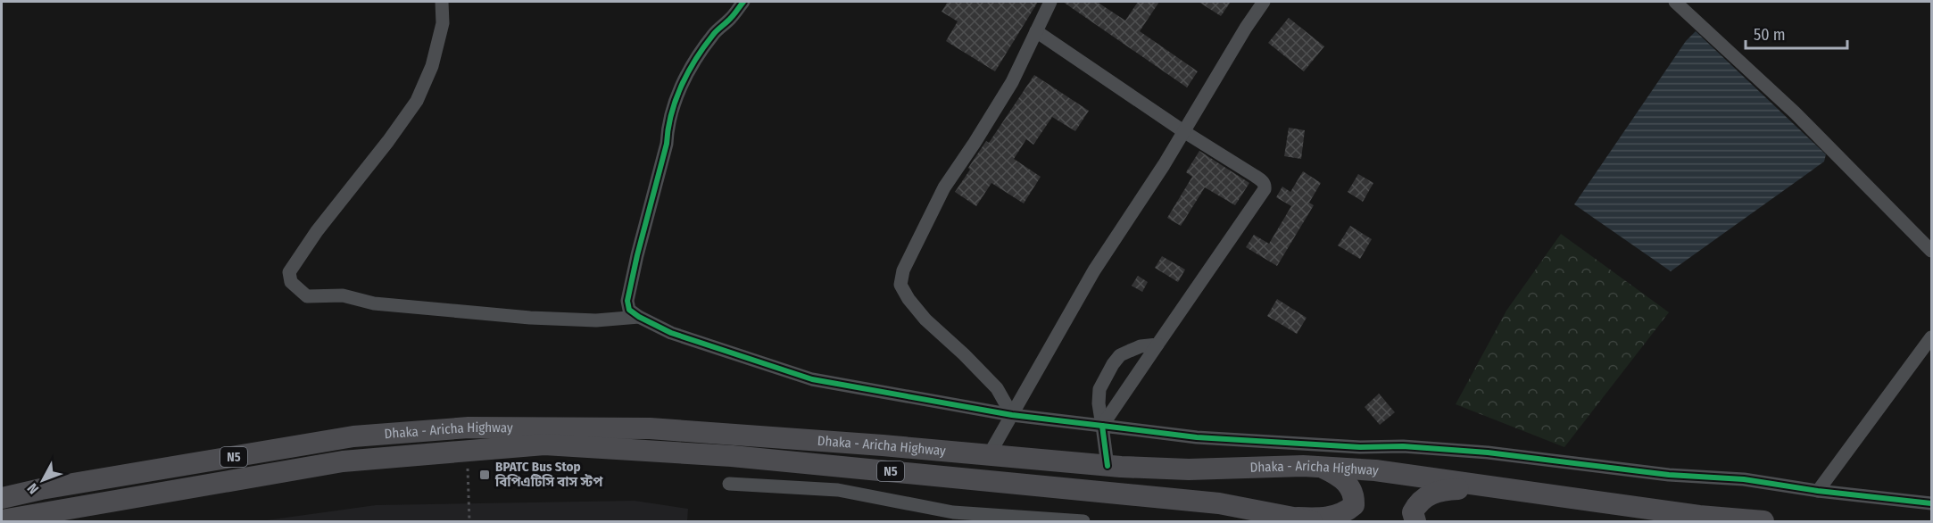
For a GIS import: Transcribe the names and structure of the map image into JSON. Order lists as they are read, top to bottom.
{
  "streets": {
    "highway": ["Dhaka - Aricha Highway", "N5"]
  },
  "places": {
    "transit": ["BPATC Bus Stop বিপিএটিসি বাস স্টপ"]
  },
  "scale_bar": "50 m",
  "north": "bottom left"
}
